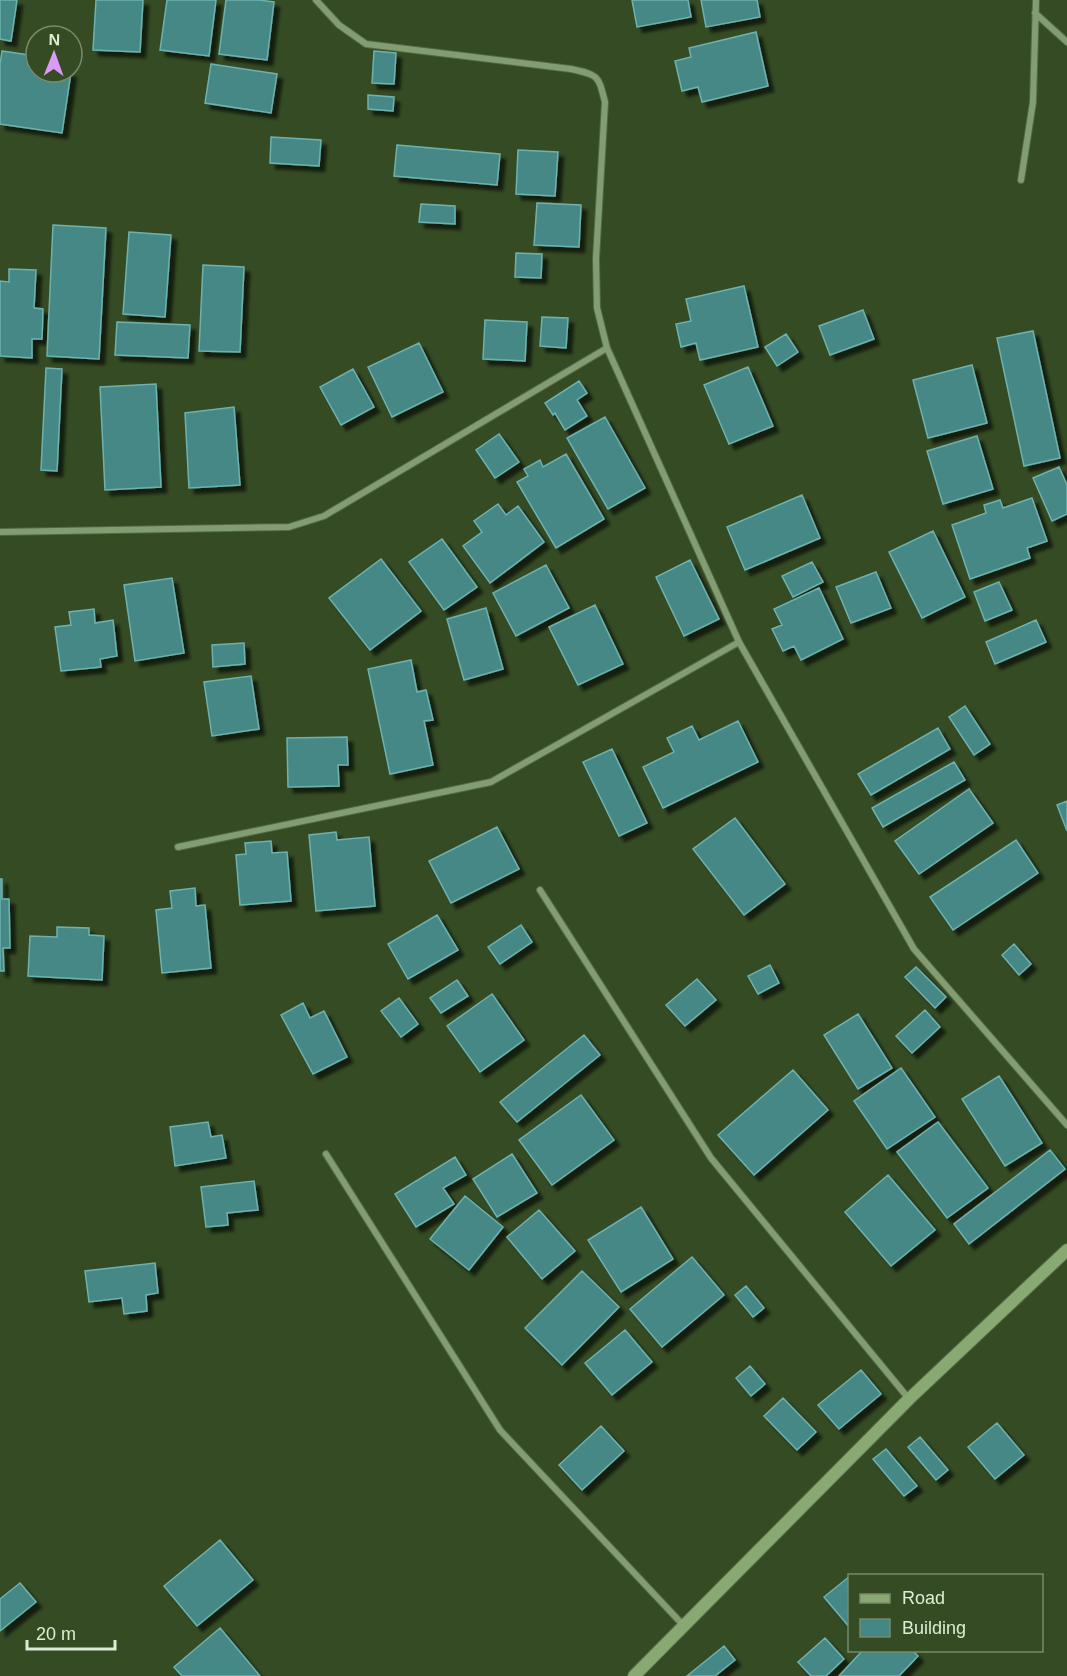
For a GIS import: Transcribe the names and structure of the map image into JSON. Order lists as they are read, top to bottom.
{
  "legend": ["Road", "Building"],
  "scale_bar": "20 m",
  "north": "top"
}
